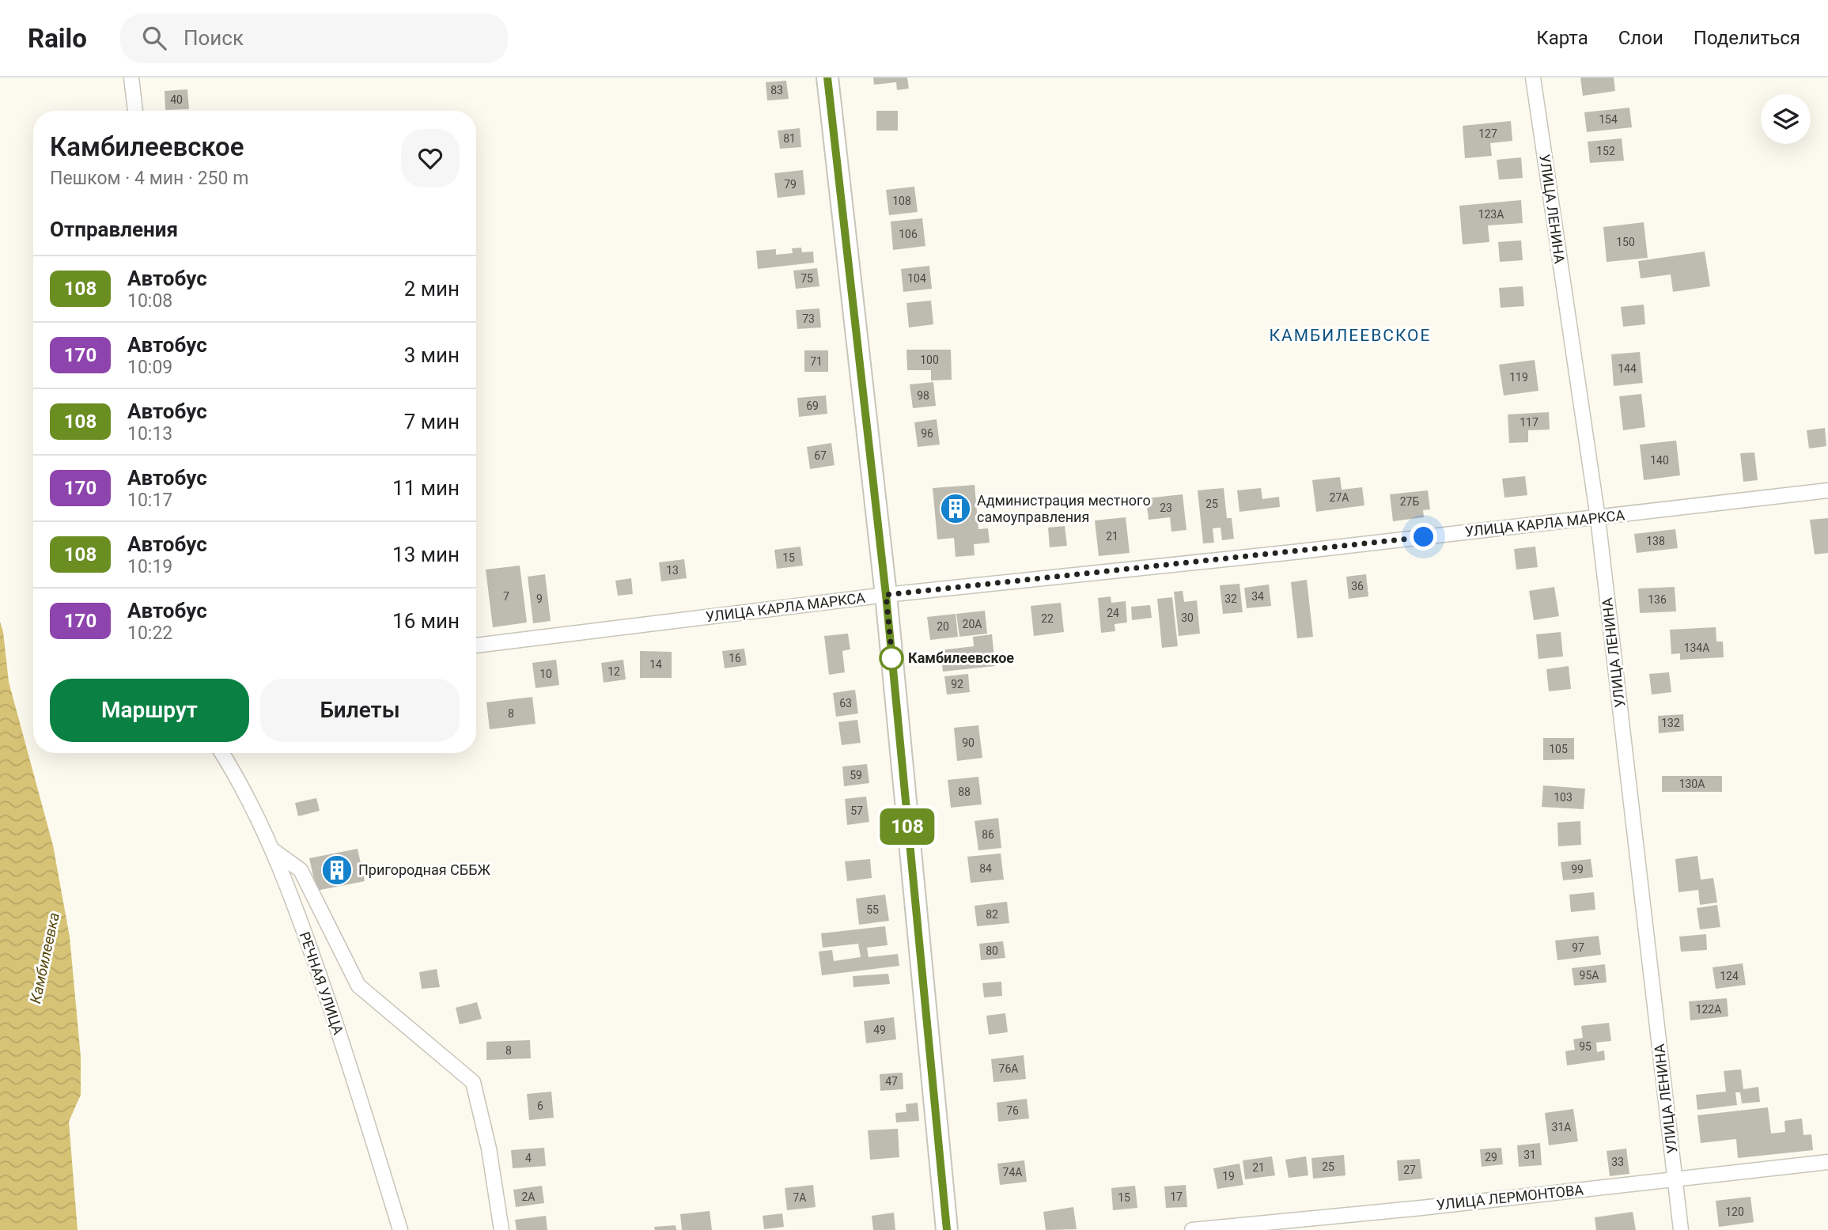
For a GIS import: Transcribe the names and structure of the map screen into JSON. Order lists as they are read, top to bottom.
{
  "streets": {
    "street": [
      "УЛИЦА ЛЕНИНА",
      "УЛИЦА КАРЛА МАРКСА",
      "РЕЧНАЯ УЛИЦА",
      "УЛИЦА ЛЕРМОНТОВА"
    ]
  },
  "crossings": [
    ["УЛИЦА ЛЕНИНА", "УЛИЦА КАРЛА МАРКСА"],
    ["УЛИЦА ЛЕНИНА", "УЛИЦА ЛЕРМОНТОВА"]
  ],
  "districts": ["КАМБИЛЕЕВСКОЕ"],
  "water": ["Камбилеевка"],
  "places": {
    "building": ["Администрация местного самоуправления", "Пригородная СББЖ"],
    "other": ["Камбилеевское"]
  },
  "lines": ["bus line 108"],
  "house_numbers": [
    "83",
    "40",
    "154",
    "127",
    "81",
    "152",
    "79",
    "108",
    "123А",
    "106",
    "150",
    "75",
    "104",
    "73",
    "100",
    "71",
    "144",
    "119",
    "98",
    "69",
    "117",
    "96",
    "67",
    "140",
    "27А",
    "27Б",
    "25",
    "23",
    "21",
    "138",
    "15",
    "13",
    "36",
    "7",
    "34",
    "9",
    "32",
    "136",
    "24",
    "30",
    "22",
    "20А",
    "20",
    "134А",
    "16",
    "14",
    "12",
    "10",
    "92",
    "63",
    "8",
    "132",
    "90",
    "105",
    "59",
    "130А",
    "88",
    "103",
    "57",
    "86",
    "84",
    "99",
    "55",
    "82",
    "97",
    "80",
    "95А",
    "124",
    "122А",
    "49",
    "95",
    "8",
    "76А",
    "47",
    "6",
    "76",
    "31А",
    "31",
    "29",
    "4",
    "33",
    "25",
    "21",
    "27",
    "74А",
    "19",
    "2А",
    "17",
    "7А",
    "15",
    "120"
  ],
  "page": {
    "header": "Railo",
    "search": "Поиск",
    "nav": ["Карта", "Слои", "Поделиться"],
    "on_map": "108",
    "heading": [
      ["Камбилеевское", "Пешком · 4 мин · 250 m"],
      "Отправления"
    ],
    "list": [
      {
        "mark": "108",
        "name": "Автобус",
        "note": "10:08",
        "value": "2 мин"
      },
      {
        "mark": "170",
        "name": "Автобус",
        "note": "10:09",
        "value": "3 мин"
      },
      {
        "mark": "108",
        "name": "Автобус",
        "note": "10:13",
        "value": "7 мин"
      },
      {
        "mark": "170",
        "name": "Автобус",
        "note": "10:17",
        "value": "11 мин"
      },
      {
        "mark": "108",
        "name": "Автобус",
        "note": "10:19",
        "value": "13 мин"
      },
      {
        "mark": "170",
        "name": "Автобус",
        "note": "10:22",
        "value": "16 мин"
      }
    ],
    "buttons": ["Маршрут", "Билеты"]
  }
}
